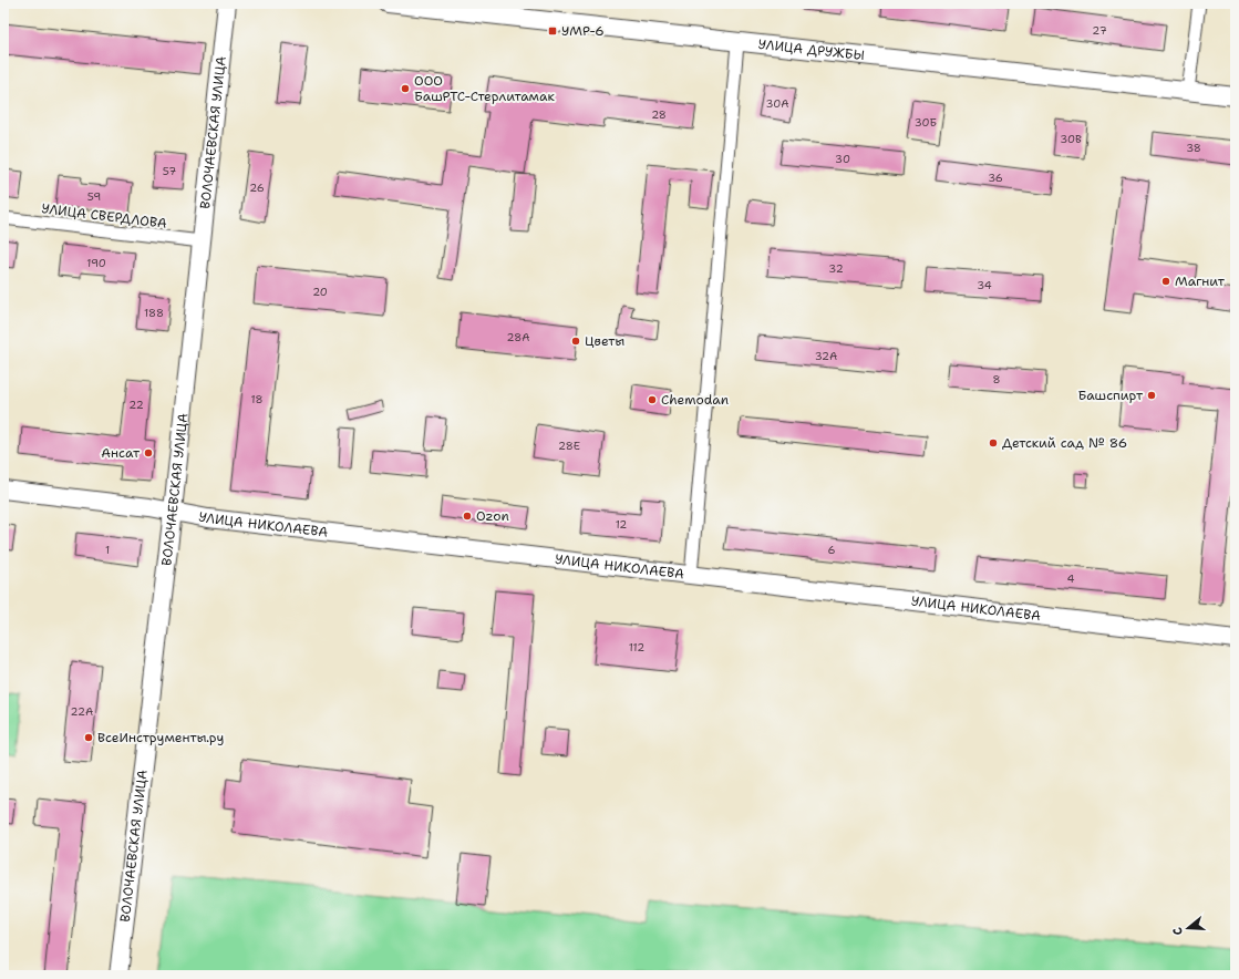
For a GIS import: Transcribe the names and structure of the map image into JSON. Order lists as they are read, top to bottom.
{
  "streets": {
    "main road": ["УЛИЦА ДРУЖБЫ", "ВОЛОЧАЕВСКАЯ УЛИЦА", "УЛИЦА НИКОЛАЕВА"],
    "street": ["УЛИЦА СВЕРДЛОВА"]
  },
  "crossings": [
    ["ВОЛОЧАЕВСКАЯ УЛИЦА", "УЛИЦА СВЕРДЛОВА"],
    ["ВОЛОЧАЕВСКАЯ УЛИЦА", "УЛИЦА НИКОЛАЕВА"]
  ],
  "places": {
    "transit": ["УМР-6"],
    "other": [
      "ООО БашРТС-Стерлитамак",
      "Магнит",
      "Цветы",
      "Башспирт",
      "Chemodan",
      "Детский сад № 86",
      "Ансат",
      "Ozon",
      "ВсеИнструменты.ру"
    ]
  },
  "house_numbers": [
    "27",
    "30А",
    "28",
    "30Б",
    "30В",
    "38",
    "30",
    "57",
    "36",
    "26",
    "59",
    "190",
    "32",
    "34",
    "20",
    "188",
    "28А",
    "32А",
    "8",
    "18",
    "22",
    "28Е",
    "12",
    "1",
    "6",
    "4",
    "112",
    "22А"
  ],
  "north": "left"
}
